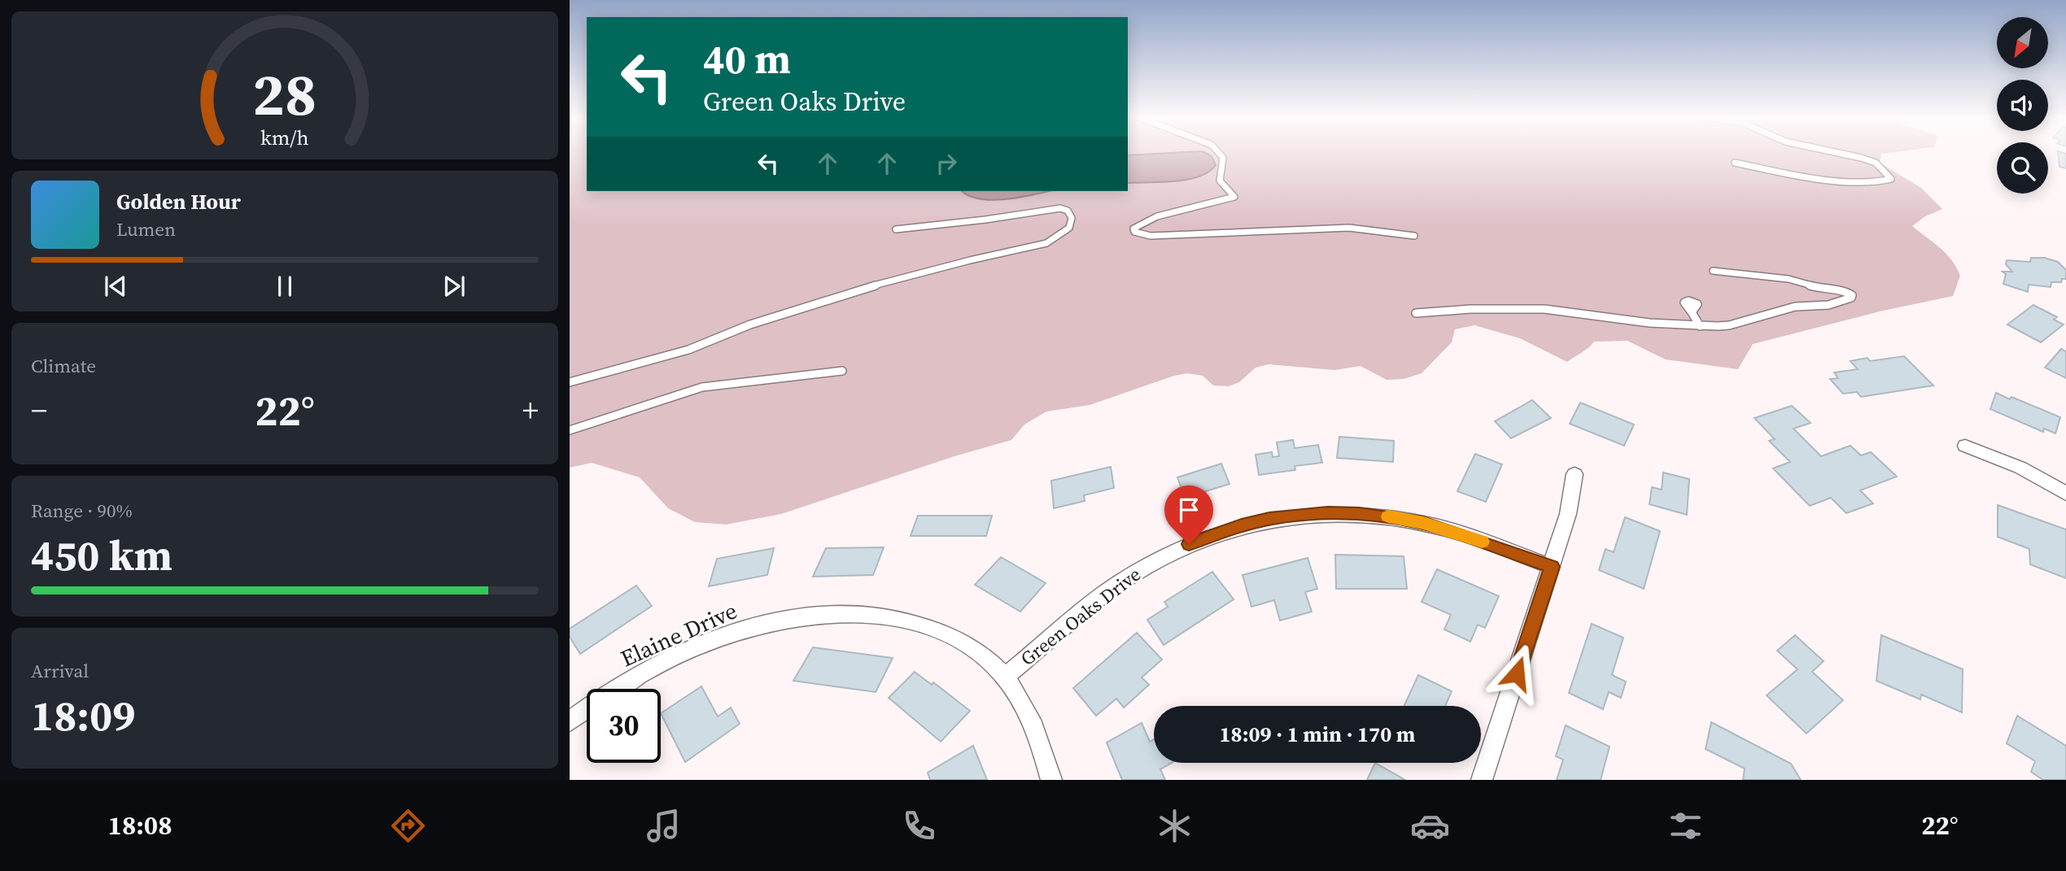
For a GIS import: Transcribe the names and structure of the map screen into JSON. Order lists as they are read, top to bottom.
{
  "streets": {
    "street": ["Green Oaks Drive", "Elaine Drive"]
  },
  "crossings": [
    ["Green Oaks Drive", "Elaine Drive"]
  ],
  "north": "bottom left",
  "page": {
    "turn": ["40 m", "Green Oaks Drive"],
    "song": ["Golden Hour", "Lumen"],
    "tile": [
      "Climate",
      ["Range · 90%", "450 km"],
      ["Arrival", "18:09"]
    ],
    "heat": ["−", "22°", "+"],
    "limit": "30",
    "trip": "18:09 · 1 min · 170 m",
    "tabs": ["18:08", "22°"],
    "gauge": ["28", "km/h"]
  }
}
